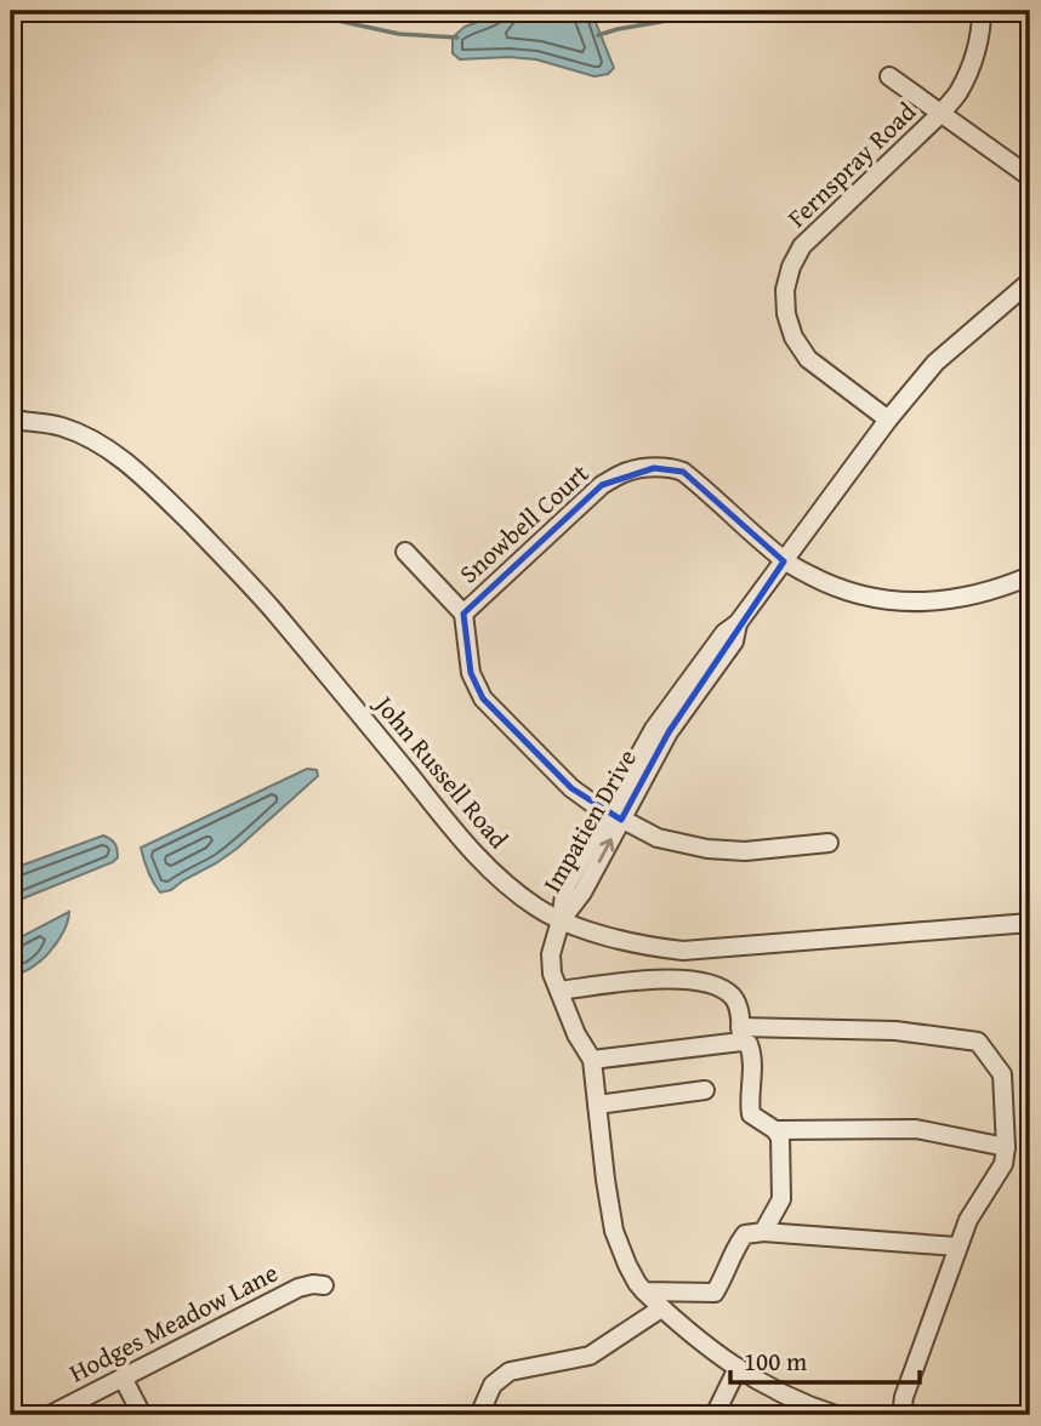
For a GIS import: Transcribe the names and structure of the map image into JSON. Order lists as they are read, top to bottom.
{
  "streets": {
    "street": [
      "Fernspray Road",
      "Snowbell Court",
      "John Russell Road",
      "Impatien Drive",
      "Hodges Meadow Lane"
    ]
  },
  "crossings": [
    ["Fernspray Road", "Impatien Drive"],
    ["Snowbell Court", "Impatien Drive"],
    ["John Russell Road", "Impatien Drive"]
  ],
  "scale_bar": "100 m"
}
